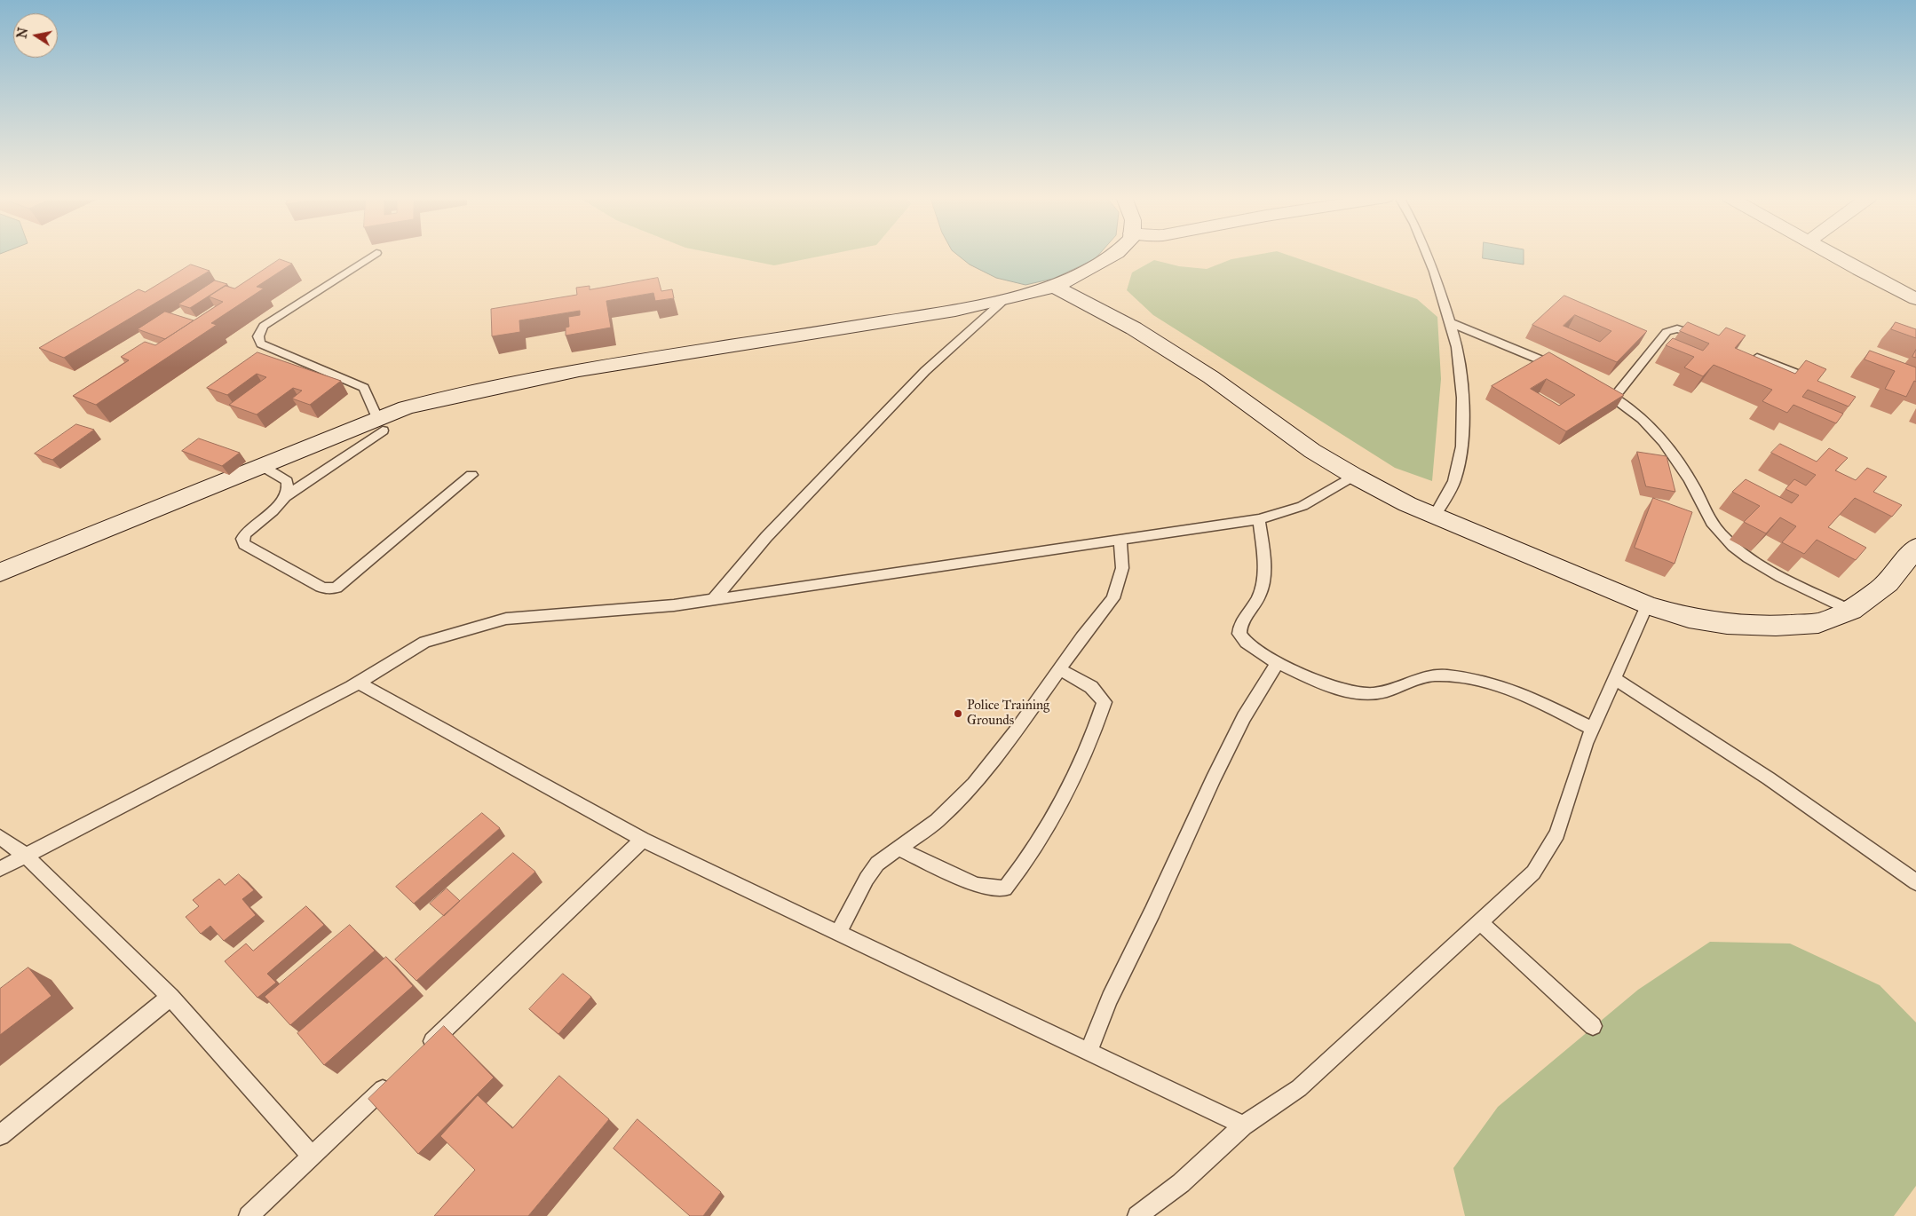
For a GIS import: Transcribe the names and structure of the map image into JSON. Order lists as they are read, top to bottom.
{
  "places": ["Police Training Grounds"],
  "north": "left"
}
